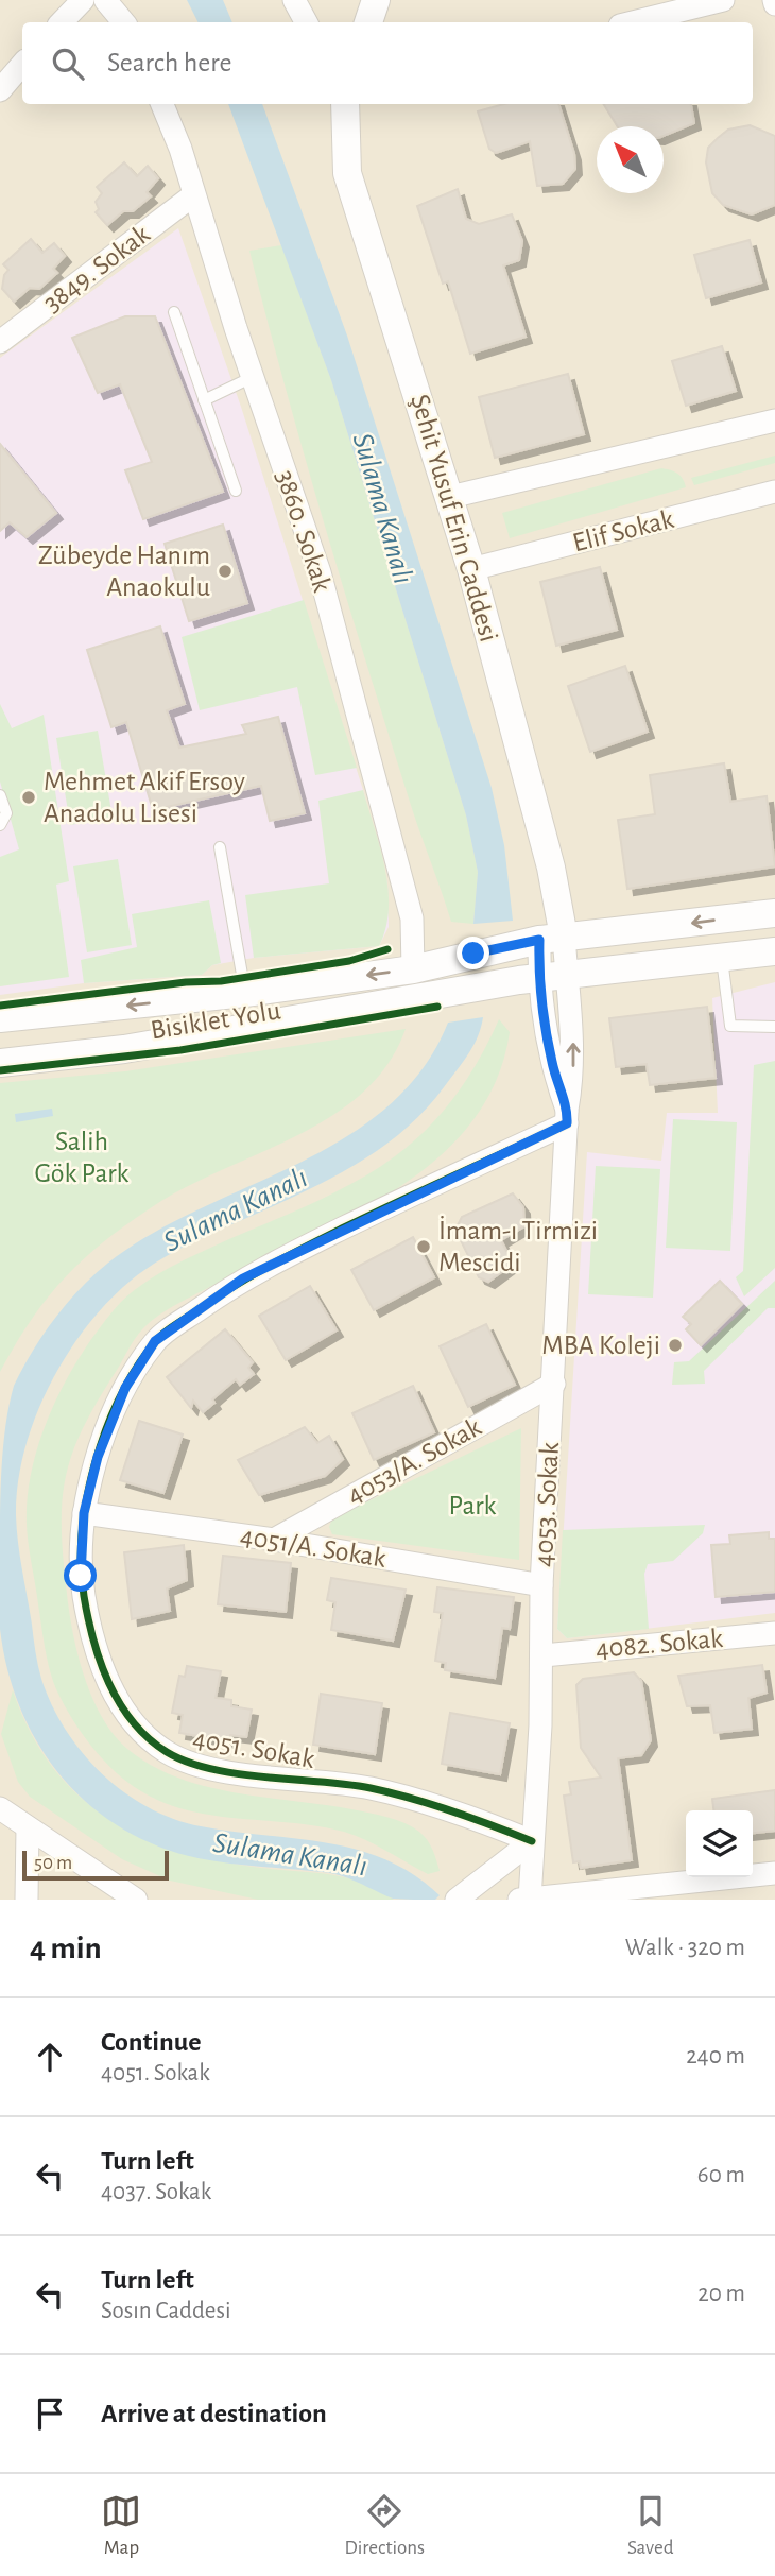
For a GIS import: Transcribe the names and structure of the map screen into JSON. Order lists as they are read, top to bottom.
{
  "streets": {
    "street": [
      "3849. Sokak",
      "Şehit Yusuf Erin Caddesi",
      "3860. Sokak",
      "Elif Sokak",
      "4053/A. Sokak",
      "4053. Sokak",
      "4051/A. Sokak",
      "4082. Sokak",
      "4051. Sokak"
    ],
    "cycle path": ["Bisiklet Yolu"]
  },
  "crossings": [
    ["3849. Sokak", "3860. Sokak"],
    ["Şehit Yusuf Erin Caddesi", "Elif Sokak"],
    ["Şehit Yusuf Erin Caddesi", "4053. Sokak"],
    ["4053/A. Sokak", "4053. Sokak"],
    ["4053/A. Sokak", "4051/A. Sokak"],
    ["4053. Sokak", "4051/A. Sokak"],
    ["4053. Sokak", "4082. Sokak"],
    ["4053. Sokak", "4051. Sokak"],
    ["4051/A. Sokak", "4051. Sokak"]
  ],
  "water": ["Sulama Kanalı"],
  "parks": ["Salih Gök Park", "Park"],
  "places": [
    "Zübeyde Hanım Anaokulu",
    "Mehmet Akif Ersoy Anadolu Lisesi",
    "İmam-ı Tirmizi Mescidi",
    "MBA Koleji"
  ],
  "scale_bar": "50 m",
  "north": "top left",
  "page": {
    "search": "Search here",
    "scale": "50 m",
    "heading": ["4 min", "Walk · 320 m"],
    "list": [
      ["Continue", "4051. Sokak", "240 m"],
      ["Turn left", "4037. Sokak", "60 m"],
      ["Turn left", "Sosın Caddesi", "20 m"],
      "Arrive at destination"
    ],
    "nav": ["Map", "Directions", "Saved"]
  }
}
